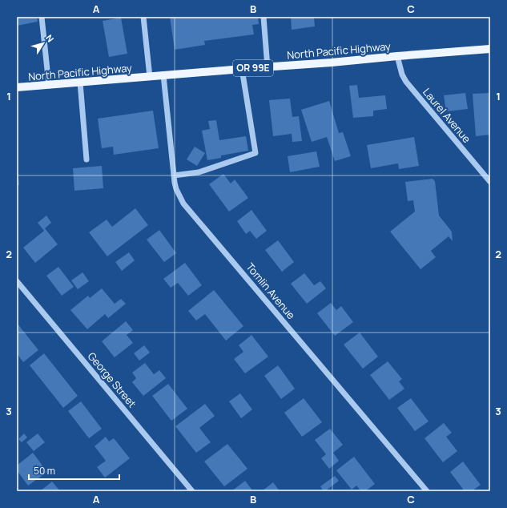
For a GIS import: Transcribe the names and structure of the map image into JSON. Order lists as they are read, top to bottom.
{
  "streets": {
    "main road": ["North Pacific Highway", "OR 99E"],
    "street": ["Laurel Avenue", "Tomlin Avenue", "George Street"]
  },
  "crossings": [
    ["North Pacific Highway", "Laurel Avenue"],
    ["North Pacific Highway", "Tomlin Avenue"]
  ],
  "scale_bar": "50 m",
  "north": "top right",
  "grid": {
    "columns": ["A", "B", "C"],
    "rows": ["1", "2", "3"]
  }
}
